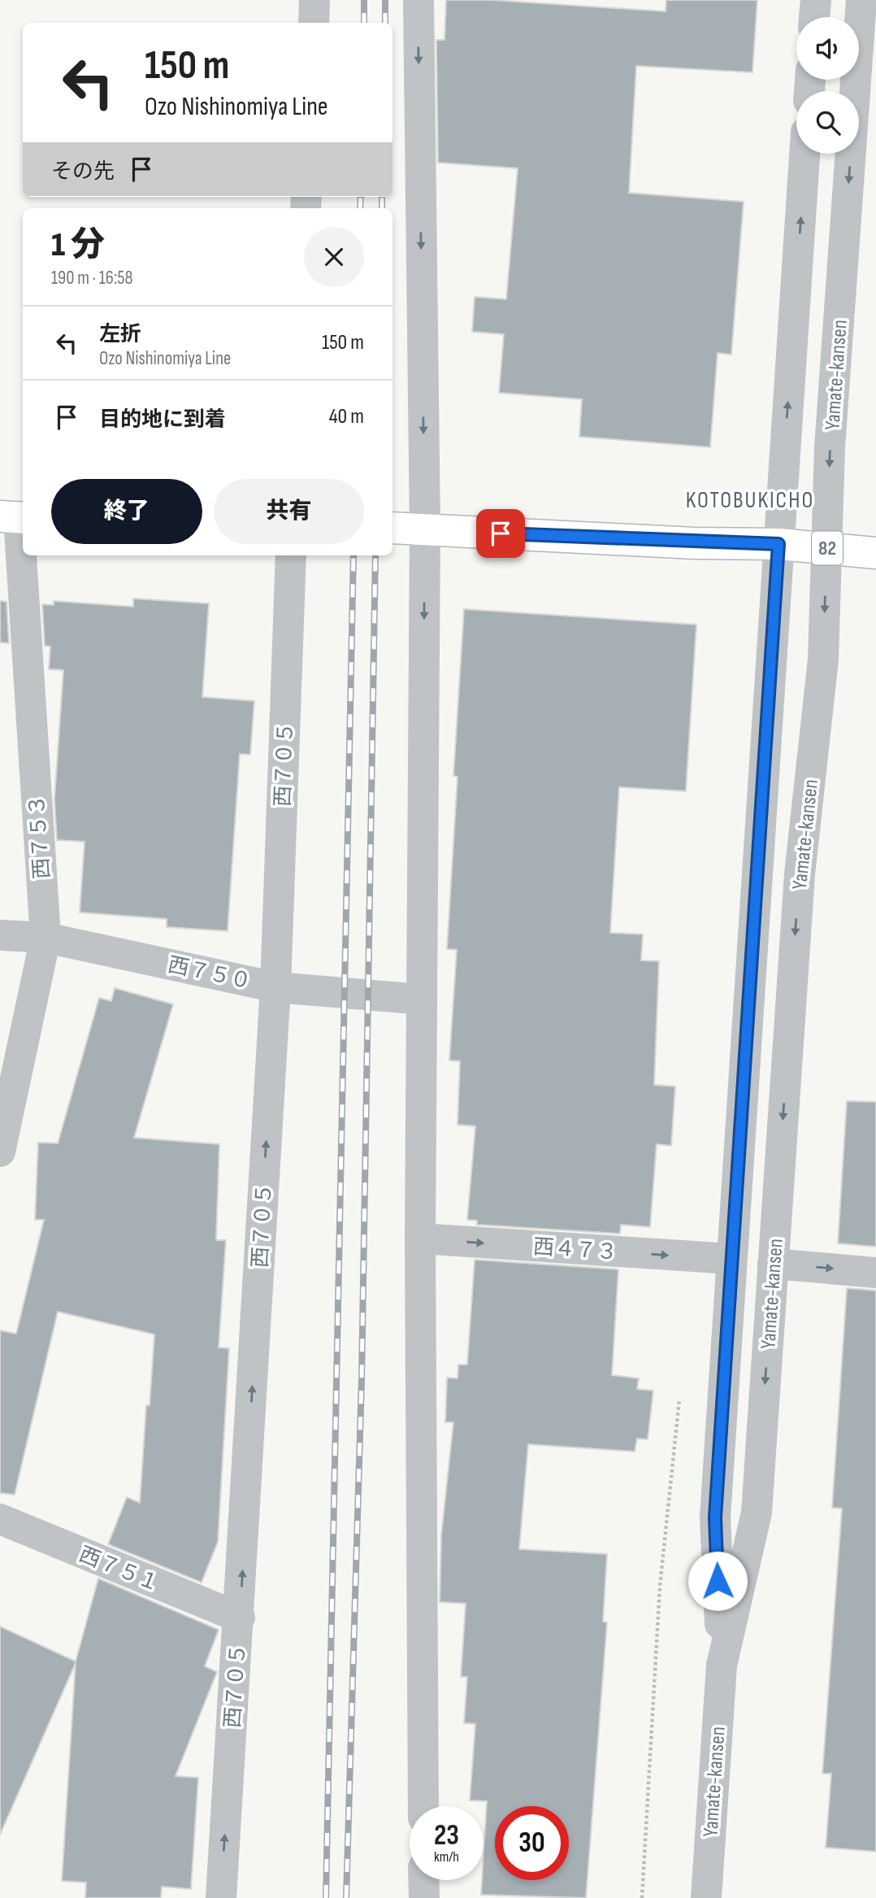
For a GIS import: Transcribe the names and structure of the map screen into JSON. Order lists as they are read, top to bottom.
{
  "streets": {
    "main road": ["82"],
    "street": [
      "Yamate-kansen",
      "西７０５",
      "西７５３",
      "西７５０",
      "西４７３",
      "西７５１"
    ]
  },
  "crossings": [
    ["Yamate-kansen", "82"],
    ["Yamate-kansen", "西４７３"],
    ["西７０５", "西７５０"],
    ["西７０５", "西７５１"],
    ["西７５３", "西７５０"]
  ],
  "one_way": ["西４７３"],
  "districts": ["KOTOBUKICHO"],
  "page": {
    "turn": ["150 m", "Ozo Nishinomiya Line"],
    "then": "その先",
    "heading": ["1 分", "190 m · 16:58"],
    "list": [
      {
        "name": "左折",
        "note": "Ozo Nishinomiya Line",
        "value": "150 m"
      },
      {
        "name": "目的地に到着",
        "value": "40 m"
      }
    ],
    "buttons": ["終了", "共有"],
    "speed": "23 km/h",
    "limit": "30"
  }
}
